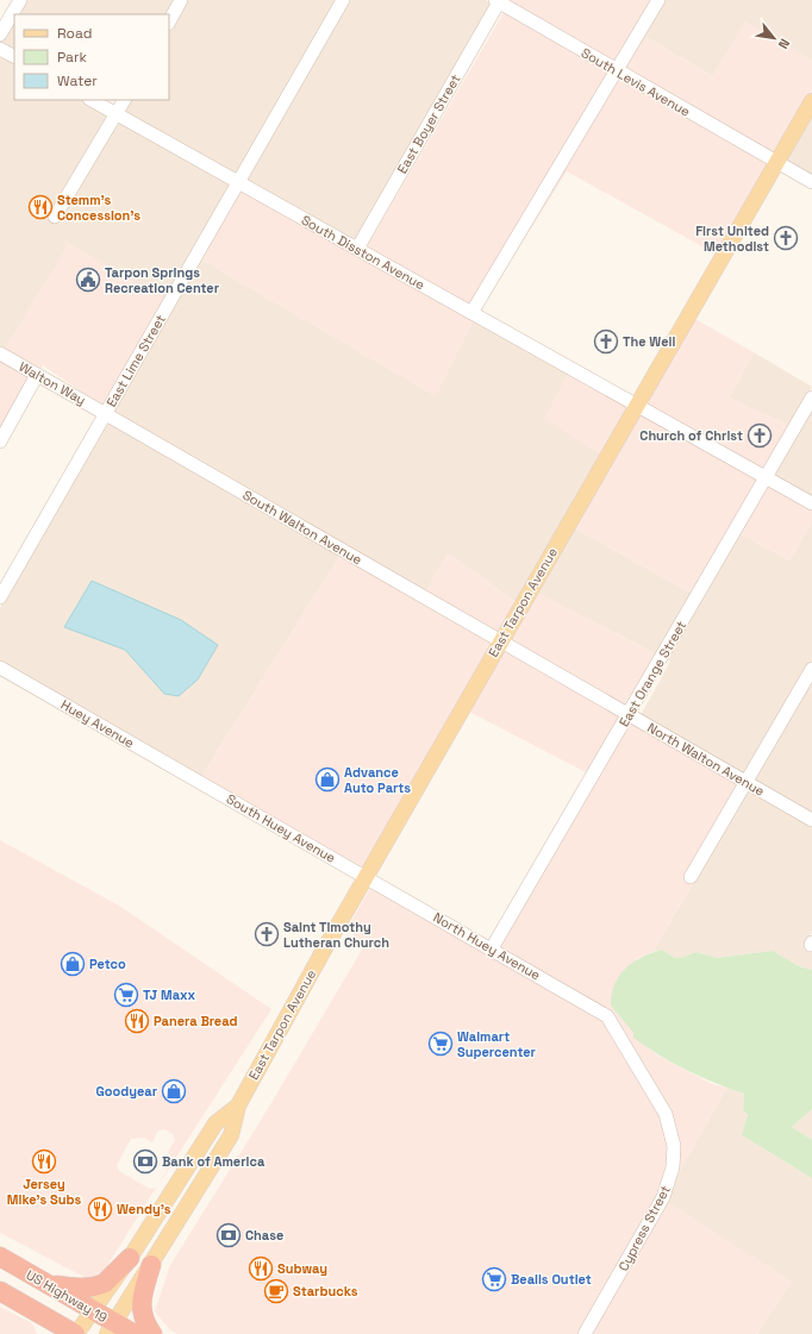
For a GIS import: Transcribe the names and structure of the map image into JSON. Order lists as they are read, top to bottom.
{
  "streets": {
    "highway": ["US Highway 19"],
    "main road": ["East Tarpon Avenue"],
    "street": [
      "South Levis Avenue",
      "East Boyer Street",
      "South Disston Avenue",
      "East Lime Street",
      "Walton Way",
      "South Walton Avenue",
      "East Orange Street",
      "Huey Avenue",
      "North Walton Avenue",
      "South Huey Avenue",
      "North Huey Avenue",
      "Cypress Street"
    ]
  },
  "crossings": [
    ["South Levis Avenue", "East Boyer Street"],
    ["South Levis Avenue", "East Tarpon Avenue"],
    ["East Boyer Street", "South Disston Avenue"],
    ["South Disston Avenue", "East Lime Street"],
    ["South Disston Avenue", "East Tarpon Avenue"],
    ["South Disston Avenue", "East Orange Street"],
    ["East Lime Street", "Walton Way"],
    ["East Lime Street", "South Walton Avenue"],
    ["Walton Way", "South Walton Avenue"],
    ["South Walton Avenue", "East Tarpon Avenue"],
    ["South Walton Avenue", "North Walton Avenue"],
    ["East Tarpon Avenue", "North Walton Avenue"],
    ["East Tarpon Avenue", "South Huey Avenue"],
    ["East Tarpon Avenue", "North Huey Avenue"],
    ["East Tarpon Avenue", "US Highway 19"],
    ["East Orange Street", "North Walton Avenue"],
    ["East Orange Street", "North Huey Avenue"],
    ["Huey Avenue", "South Huey Avenue"],
    ["South Huey Avenue", "North Huey Avenue"],
    ["North Huey Avenue", "Cypress Street"]
  ],
  "places": {
    "restaurant": [
      "Stemm’s Concession’s",
      "Panera Bread",
      "Jersey Mike's Subs",
      "Wendy's",
      "Subway"
    ],
    "church": [
      "First United Methodist",
      "The Well",
      "Church of Christ",
      "Saint Timothy Lutheran Church"
    ],
    "public building": ["Tarpon Springs Recreation Center"],
    "shop": ["Advance Auto Parts", "Petco", "Goodyear"],
    "supermarket": ["TJ Maxx", "Walmart Supercenter", "Bealls Outlet"],
    "bank": ["Bank of America", "Chase"],
    "cafe": ["Starbucks"]
  },
  "legend": ["Road", "Park", "Water"],
  "north": "bottom right"
}
